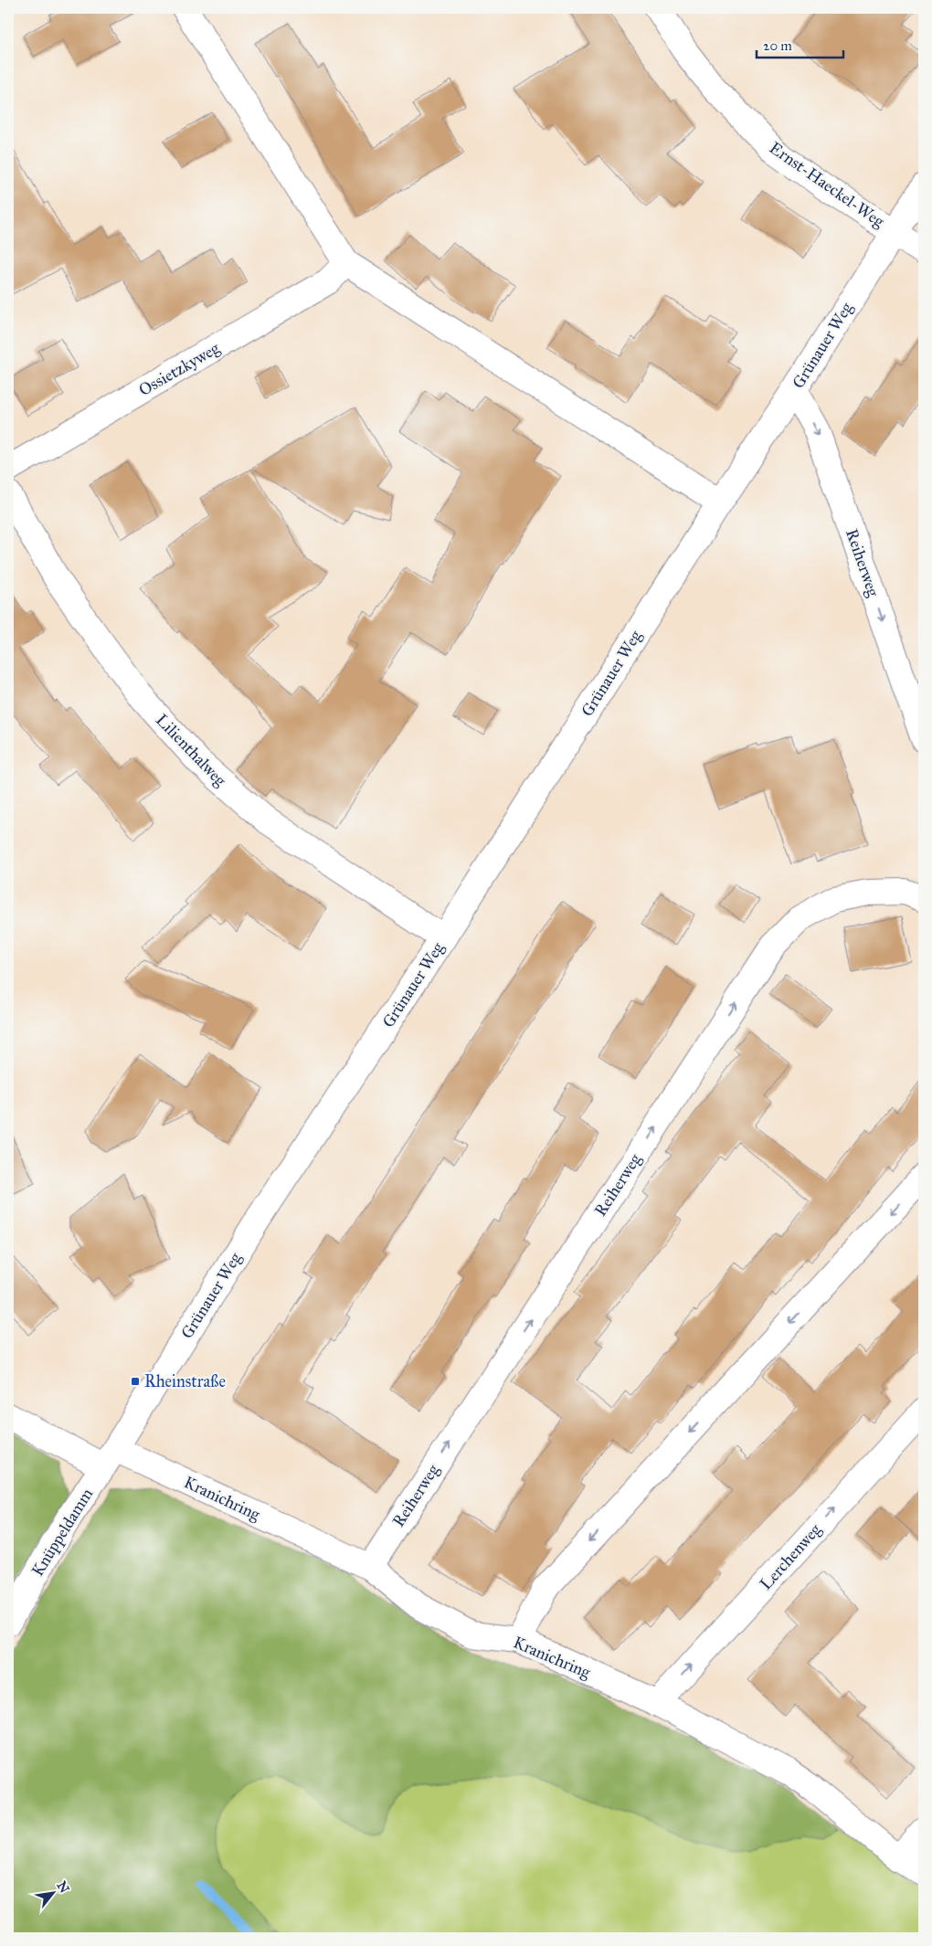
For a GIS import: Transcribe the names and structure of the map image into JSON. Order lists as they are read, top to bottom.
{
  "streets": {
    "street": [
      "Ernst-Haeckel-Weg",
      "Grünauer Weg",
      "Ossietzkyweg",
      "Reiherweg",
      "Lilienthalweg",
      "Kranichring",
      "Knüppeldamm",
      "Lerchenweg"
    ]
  },
  "crossings": [
    ["Ernst-Haeckel-Weg", "Grünauer Weg"],
    ["Grünauer Weg", "Reiherweg"],
    ["Grünauer Weg", "Lilienthalweg"],
    ["Grünauer Weg", "Kranichring"],
    ["Grünauer Weg", "Knüppeldamm"],
    ["Reiherweg", "Kranichring"],
    ["Kranichring", "Knüppeldamm"],
    ["Kranichring", "Lerchenweg"]
  ],
  "places": {
    "transit": ["Rheinstraße"]
  },
  "scale_bar": "20 m",
  "north": "top right"
}
